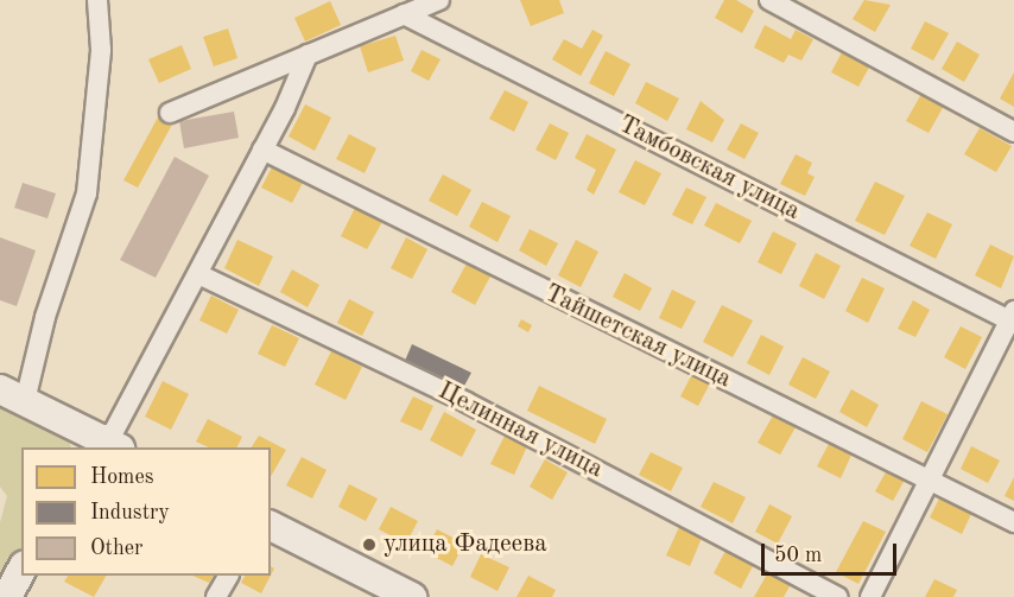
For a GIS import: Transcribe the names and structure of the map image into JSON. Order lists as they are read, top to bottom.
{
  "streets": {
    "street": ["Тамбовская улица", "Тайшетская улица", "Целинная улица"]
  },
  "places": ["улица Фадеева"],
  "legend": ["Homes", "Industry", "Other"],
  "scale_bar": "50 m"
}
